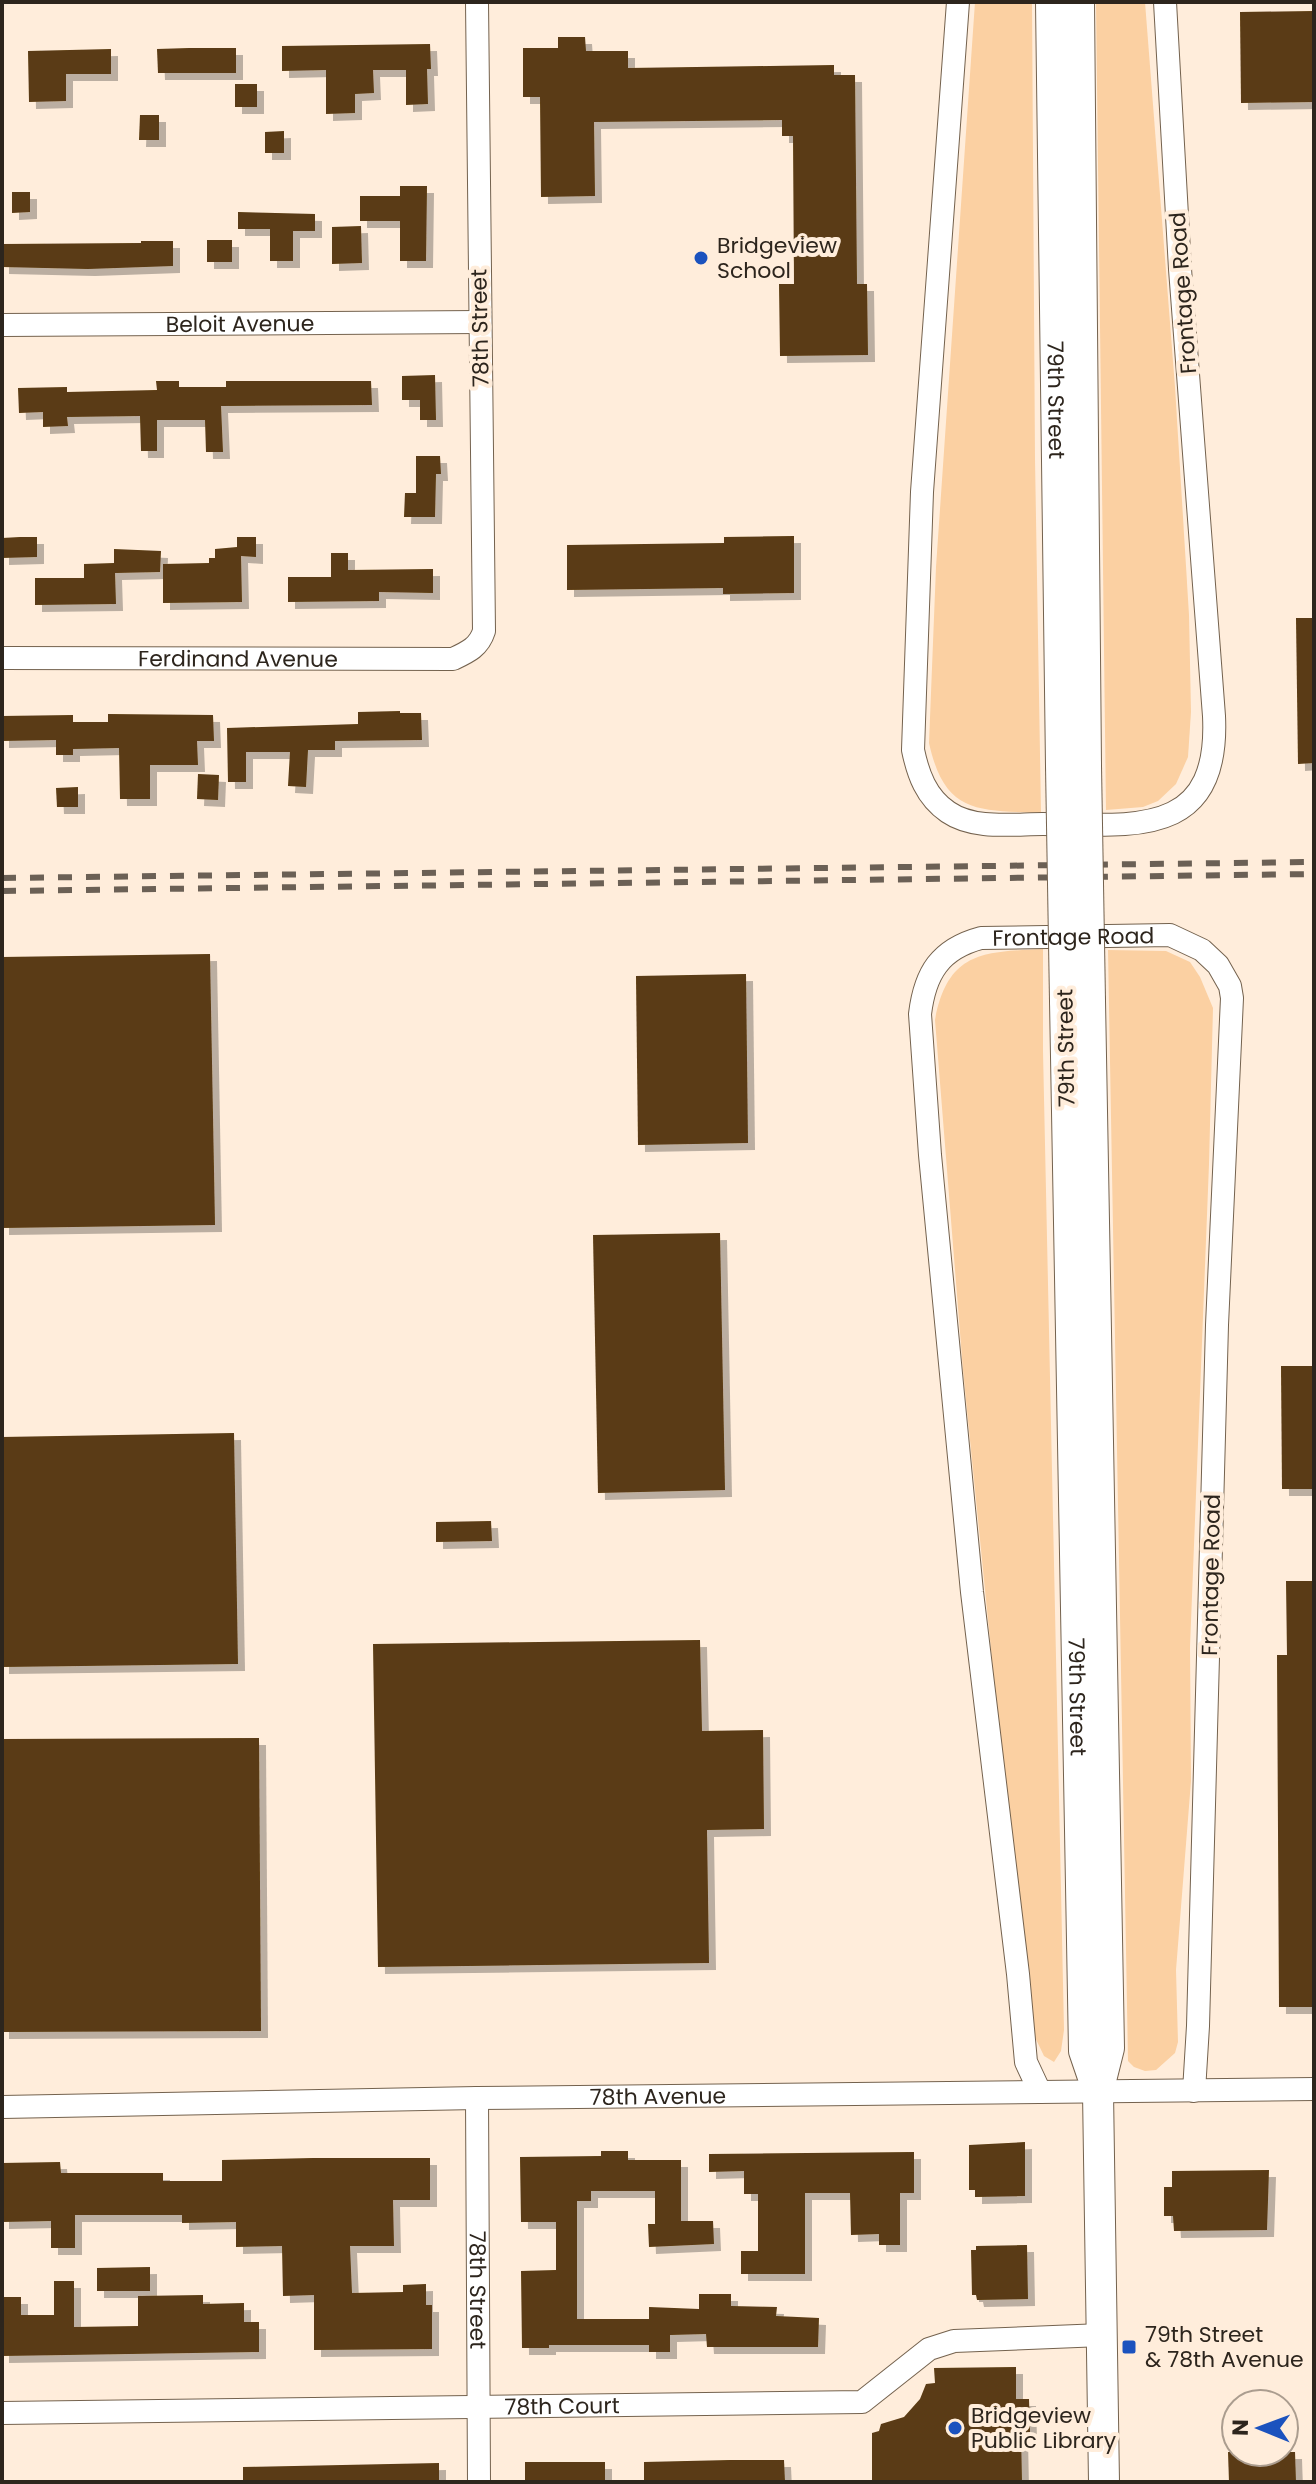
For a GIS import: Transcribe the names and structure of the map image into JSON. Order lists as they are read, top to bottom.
{
  "streets": {
    "main road": ["79th Street"],
    "street": [
      "Frontage Road",
      "Beloit Avenue",
      "78th Street",
      "Ferdinand Avenue",
      "78th Avenue",
      "78th Court"
    ]
  },
  "crossings": [
    ["Frontage Road", "78th Avenue"],
    ["Beloit Avenue", "78th Street"],
    ["78th Street", "Ferdinand Avenue"],
    ["78th Street", "78th Avenue"],
    ["78th Street", "78th Court"],
    ["79th Street", "78th Avenue"],
    ["79th Street", "78th Court"]
  ],
  "places": {
    "other": ["Bridgeview School", "Bridgeview Public Library"],
    "transit": ["79th Street & 78th Avenue"]
  },
  "north": "left"
}
